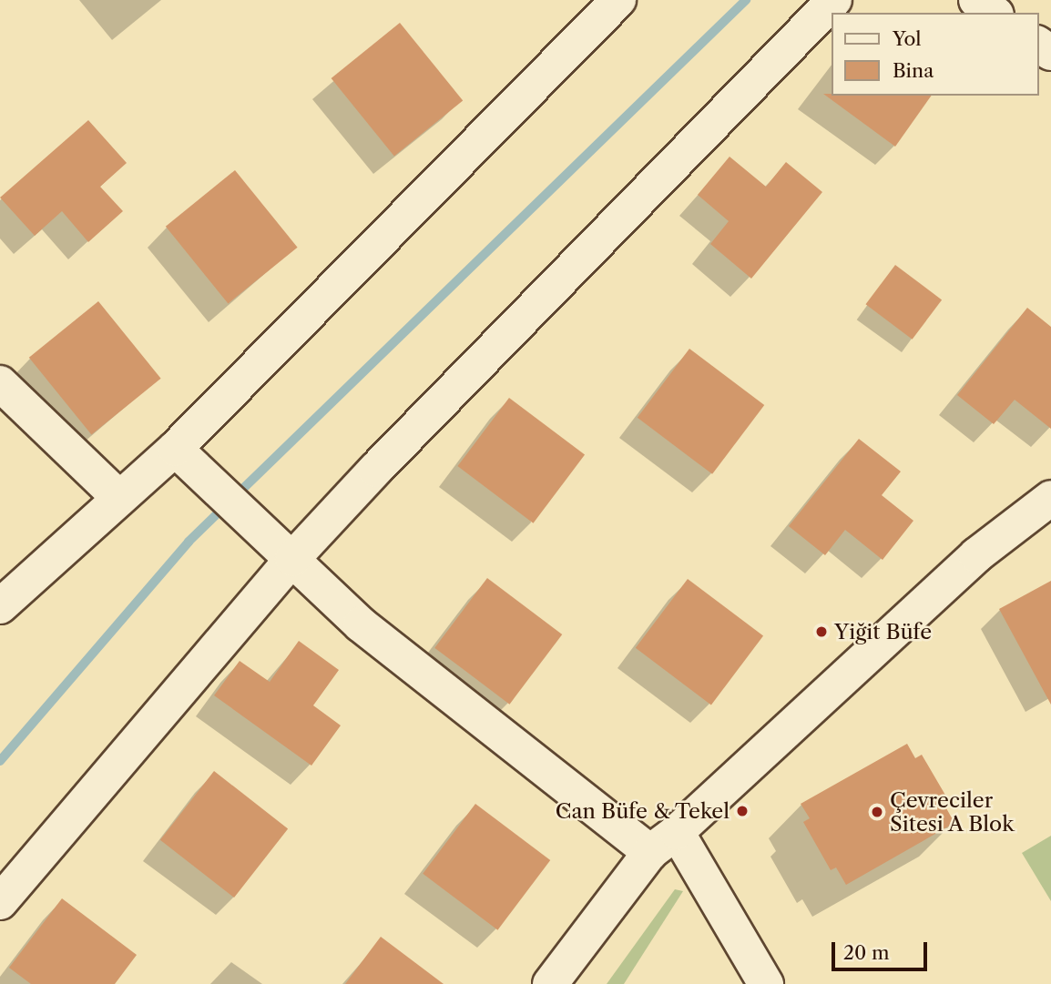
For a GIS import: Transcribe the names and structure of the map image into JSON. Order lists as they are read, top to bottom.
{
  "places": ["Yiğit Büfe", "Can Büfe & Tekel", "Çevreciler Sitesi A Blok"],
  "legend": ["Yol", "Bina"],
  "scale_bar": "20 m"
}
